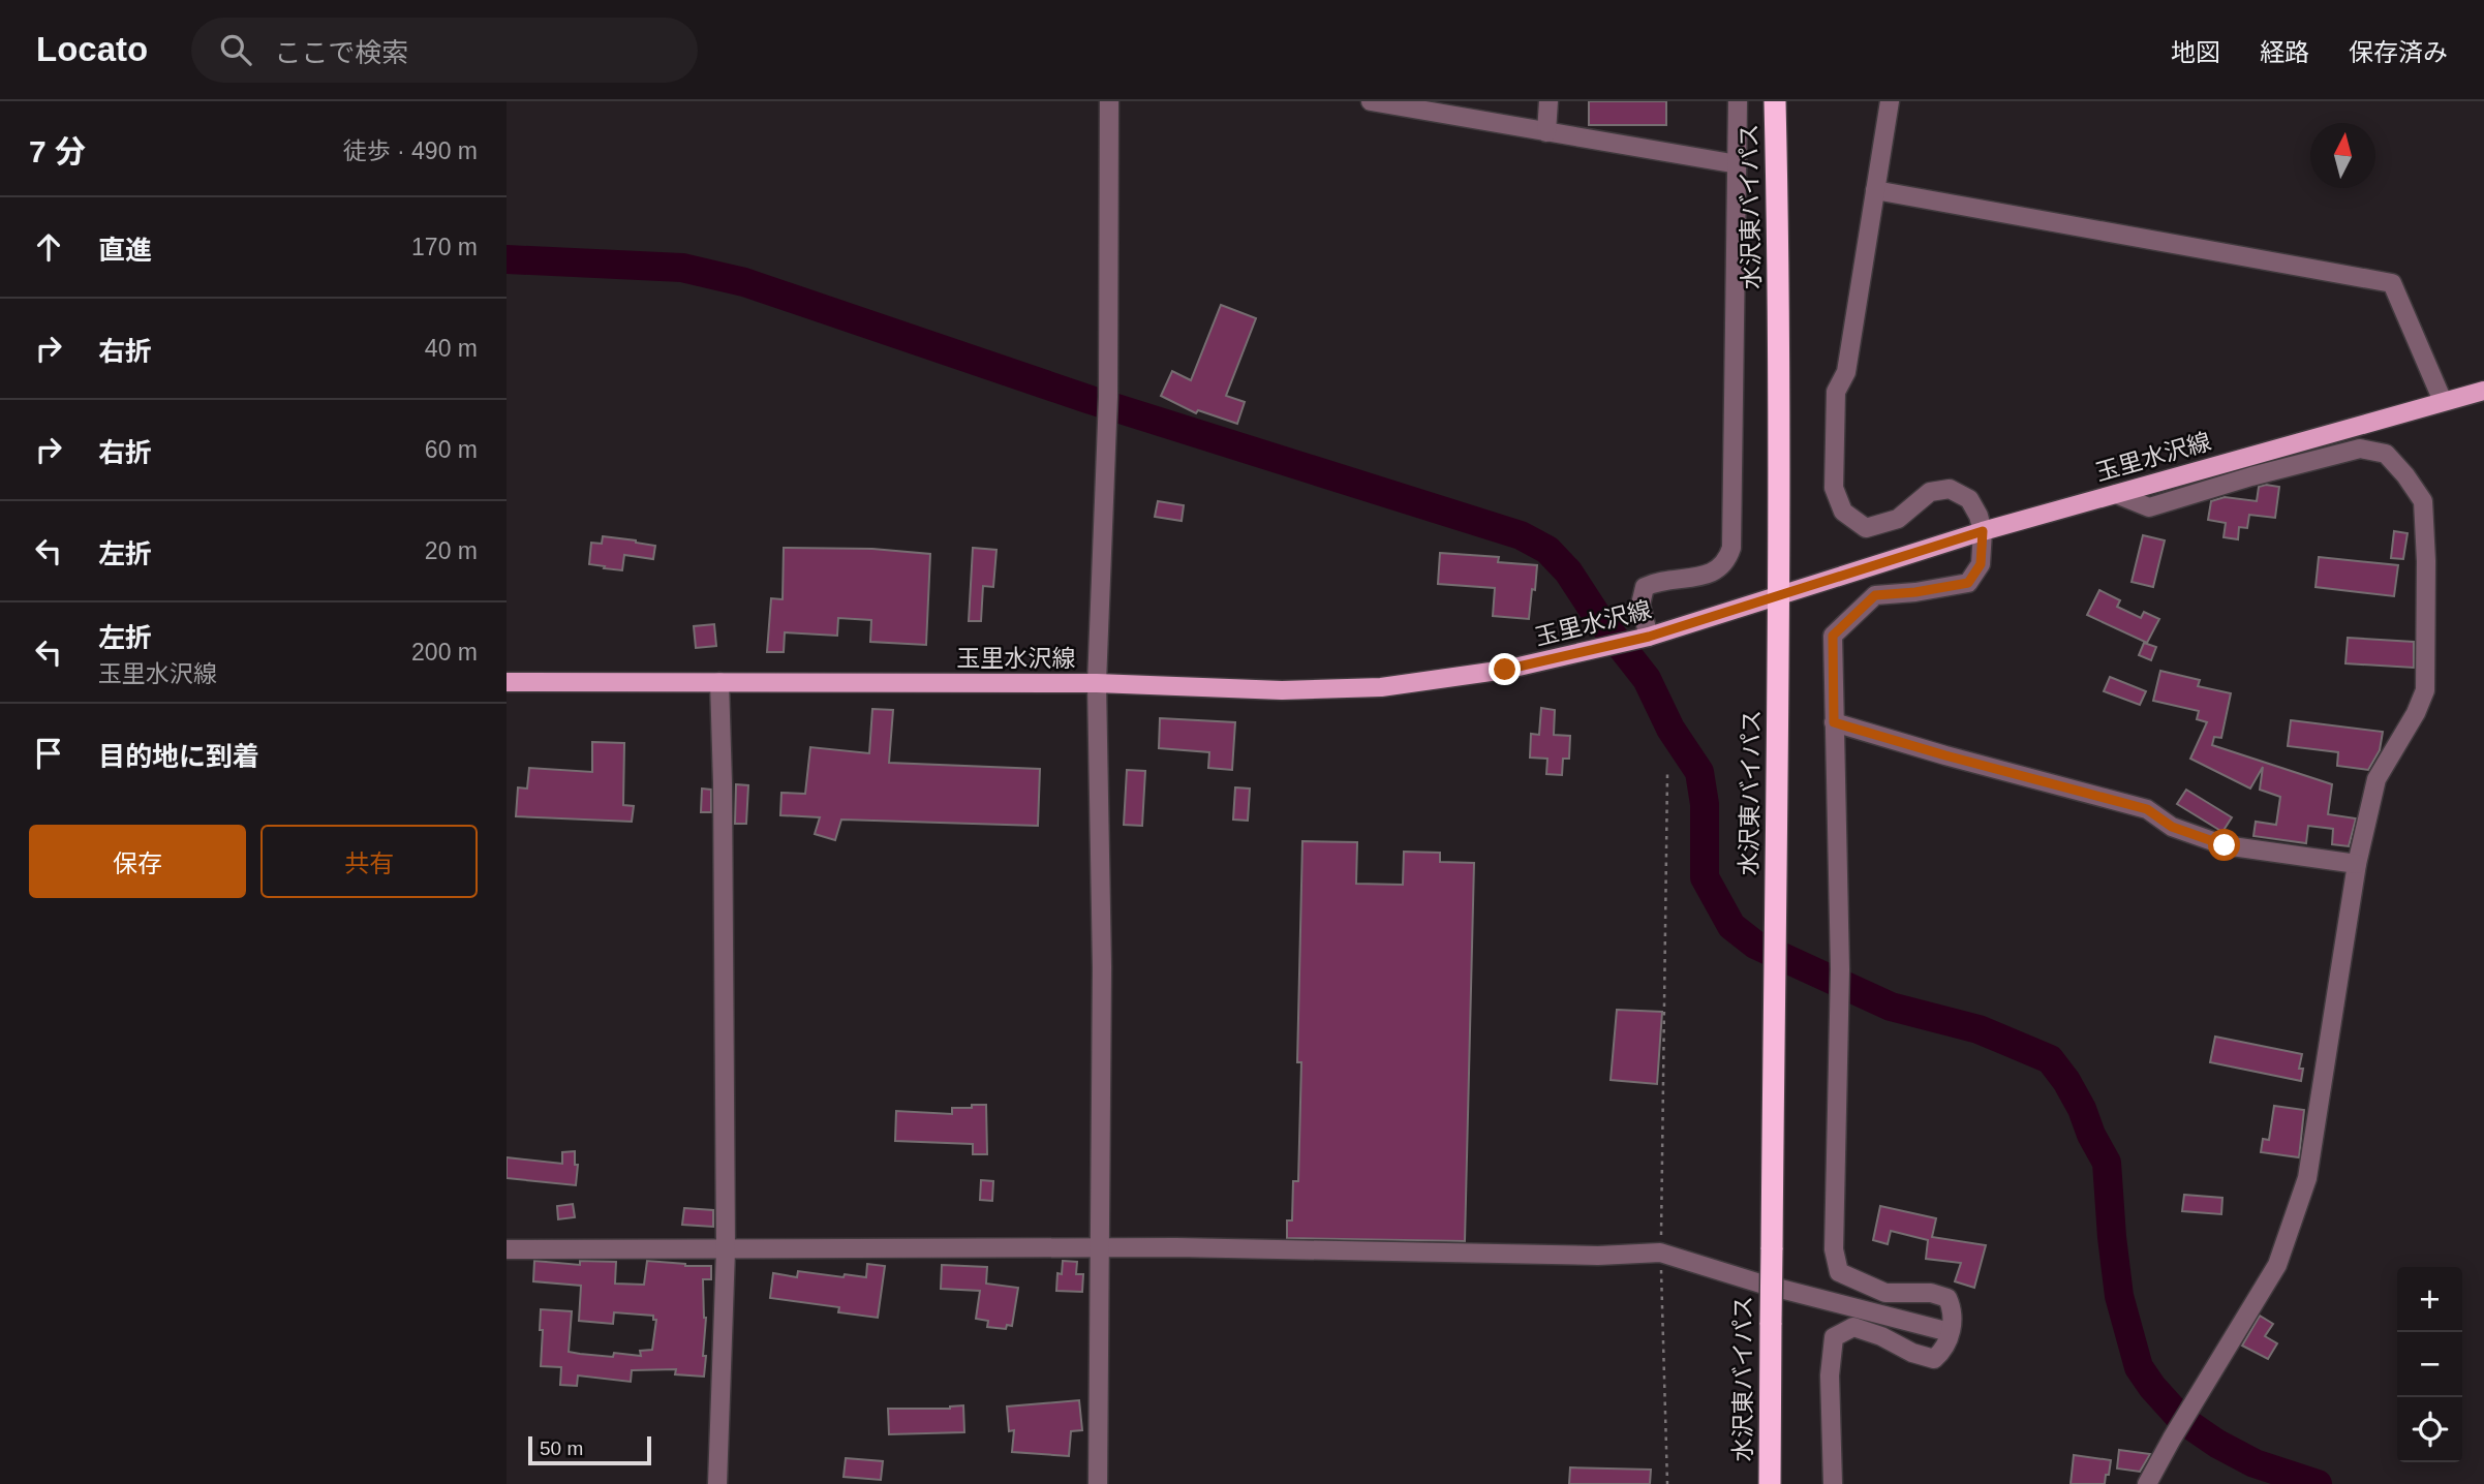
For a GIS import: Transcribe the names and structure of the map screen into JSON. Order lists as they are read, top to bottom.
{
  "streets": {
    "highway": ["水沢東バイパス"],
    "main road": ["玉里水沢線"]
  },
  "crossings": [
    ["水沢東バイパス", "玉里水沢線"]
  ],
  "scale_bar": "50 m",
  "north": "top",
  "page": {
    "header": "Locato",
    "search": "ここで検索",
    "nav": ["地図", "経路", "保存済み"],
    "heading": ["7 分", "徒歩 · 490 m"],
    "list": [
      ["直進", "170 m"],
      ["右折", "40 m"],
      ["右折", "60 m"],
      ["左折", "20 m"],
      ["左折", "玉里水沢線", "200 m"],
      "目的地に到着"
    ],
    "buttons": ["保存", "共有"],
    "map_buttons": ["+", "−"],
    "scale": "50 m"
  }
}
